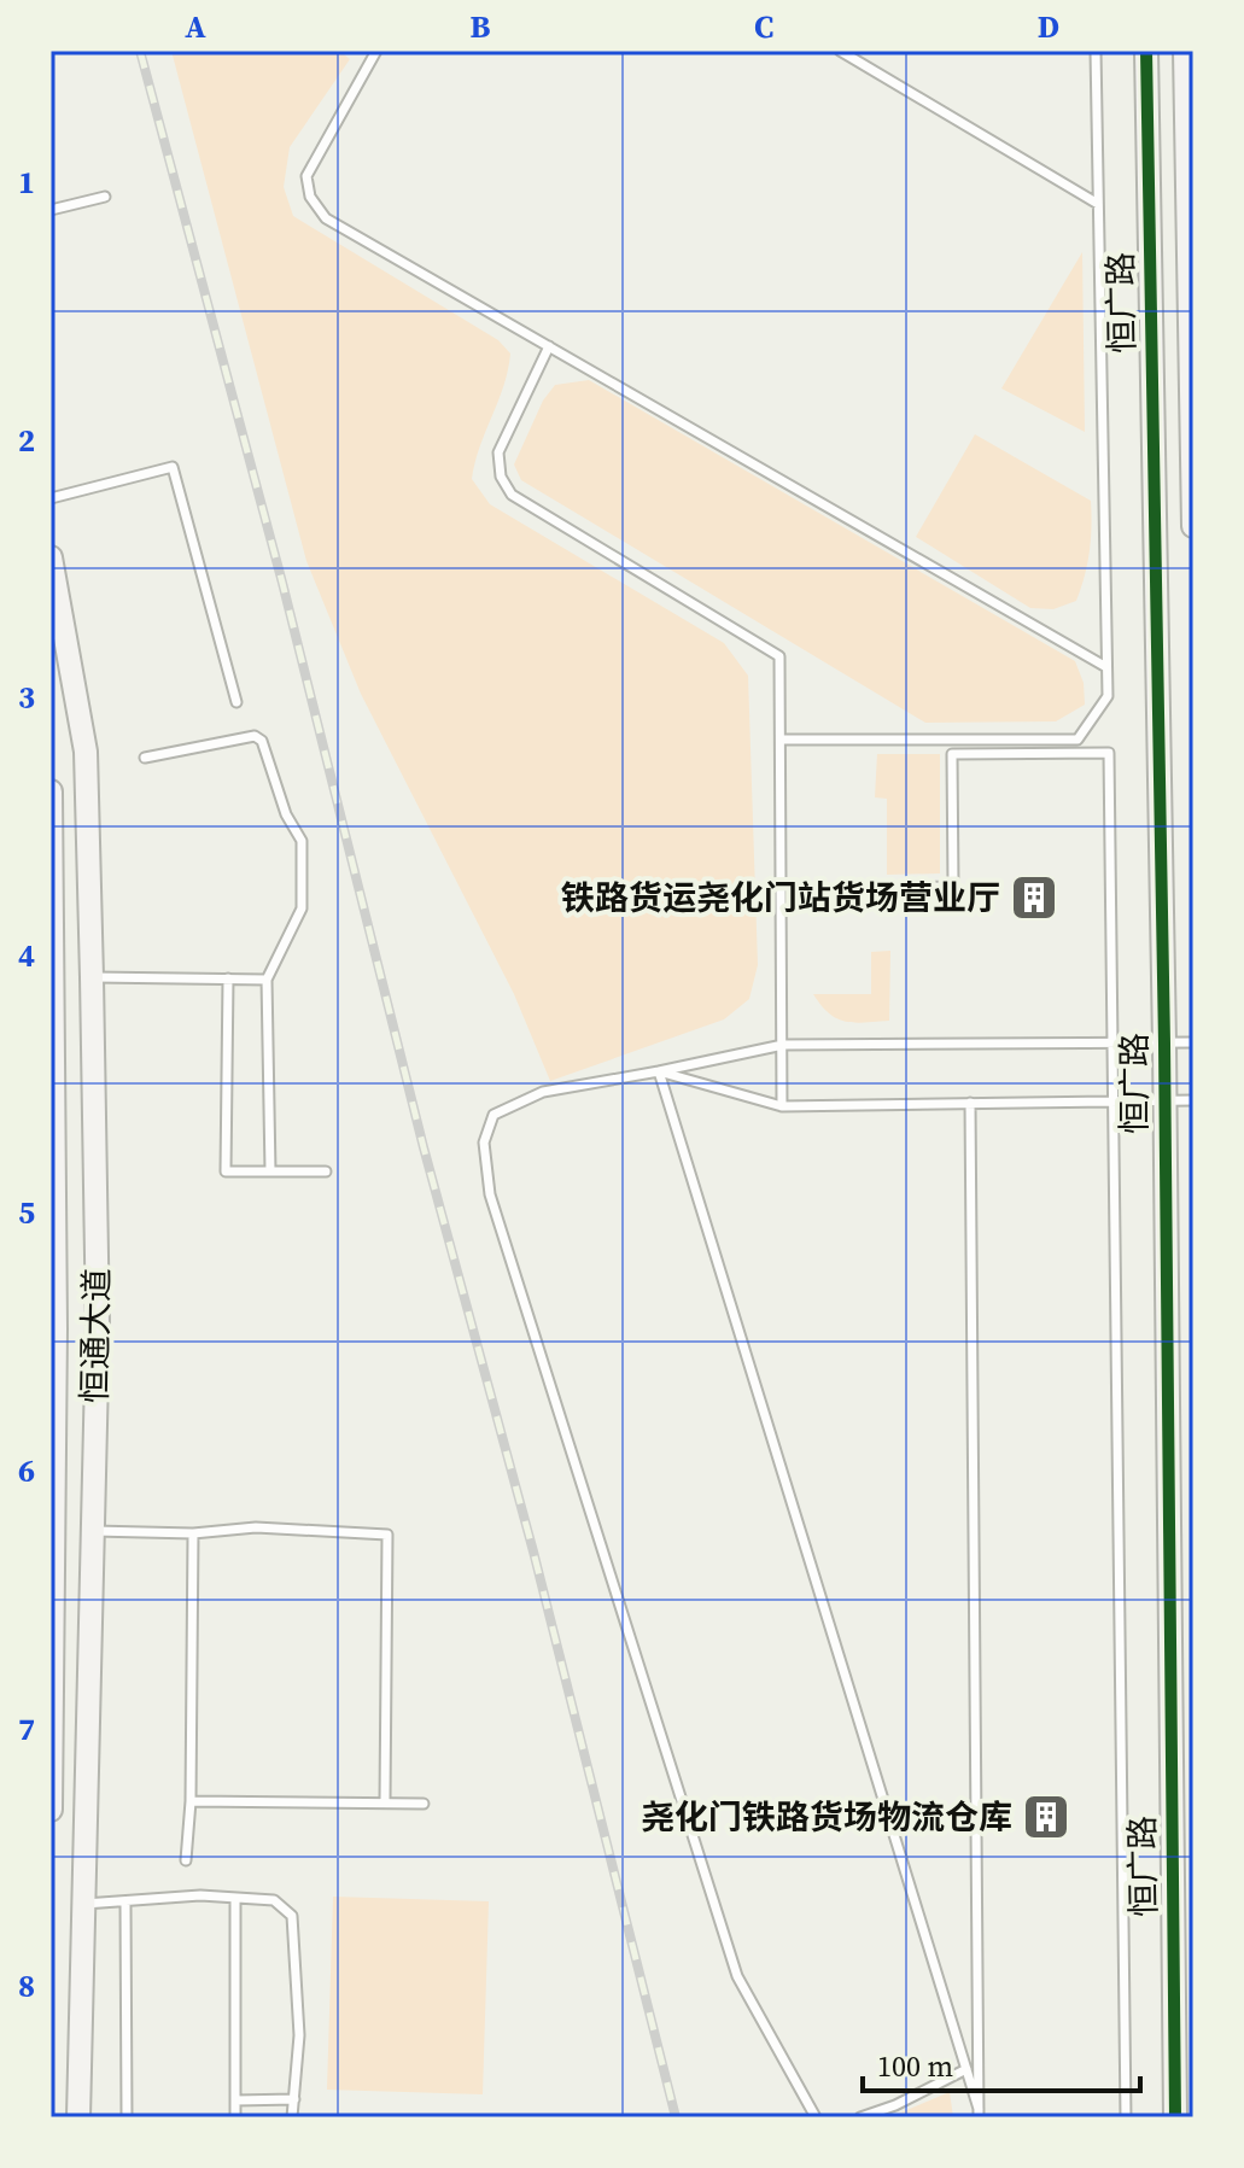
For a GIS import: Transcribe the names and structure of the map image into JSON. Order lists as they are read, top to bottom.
{
  "streets": {
    "main road": ["恒广路", "恒通大道"]
  },
  "places": {
    "building": ["铁路货运尧化门站货场营业厅", "尧化门铁路货场物流仓库"]
  },
  "scale_bar": "100 m",
  "grid": {
    "columns": [
      "A",
      "B",
      "C",
      "D"
    ],
    "rows": [
      "1",
      "2",
      "3",
      "4",
      "5",
      "6",
      "7",
      "8"
    ]
  }
}
